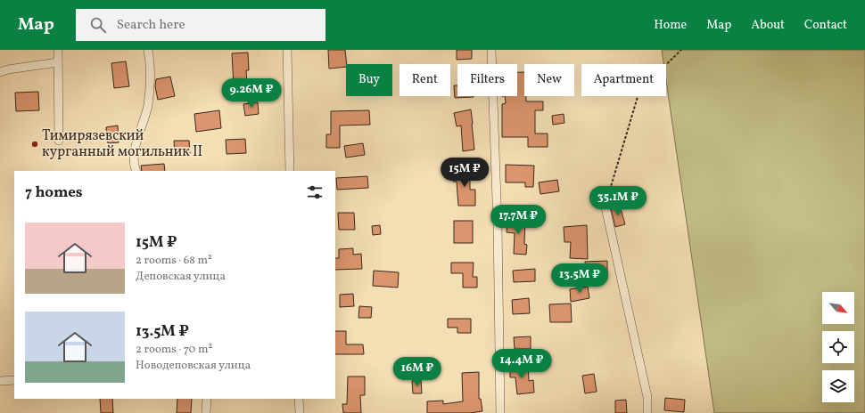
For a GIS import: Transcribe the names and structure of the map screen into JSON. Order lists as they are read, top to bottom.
{
  "places": ["Тимирязевский курганный могильник II"],
  "north": "bottom right",
  "page": {
    "header": "Map",
    "search": "Search here",
    "nav": [
      "Home",
      "Map",
      "About",
      "Contact"
    ],
    "chip": [
      "Buy",
      "Rent",
      "Filters",
      "New",
      "Apartment"
    ],
    "price": [
      "9.26M ₽",
      "15M ₽",
      "35.1M ₽",
      "17.7M ₽",
      "13.5M ₽",
      "14.4M ₽",
      "16M ₽"
    ],
    "heading": "7 homes",
    "list": [
      {
        "name": "15M ₽",
        "note": "2 rooms · 68 m² · Деповская улица"
      },
      {
        "name": "13.5M ₽",
        "note": "2 rooms · 70 m² · Новодеповская улица"
      }
    ]
  }
}
